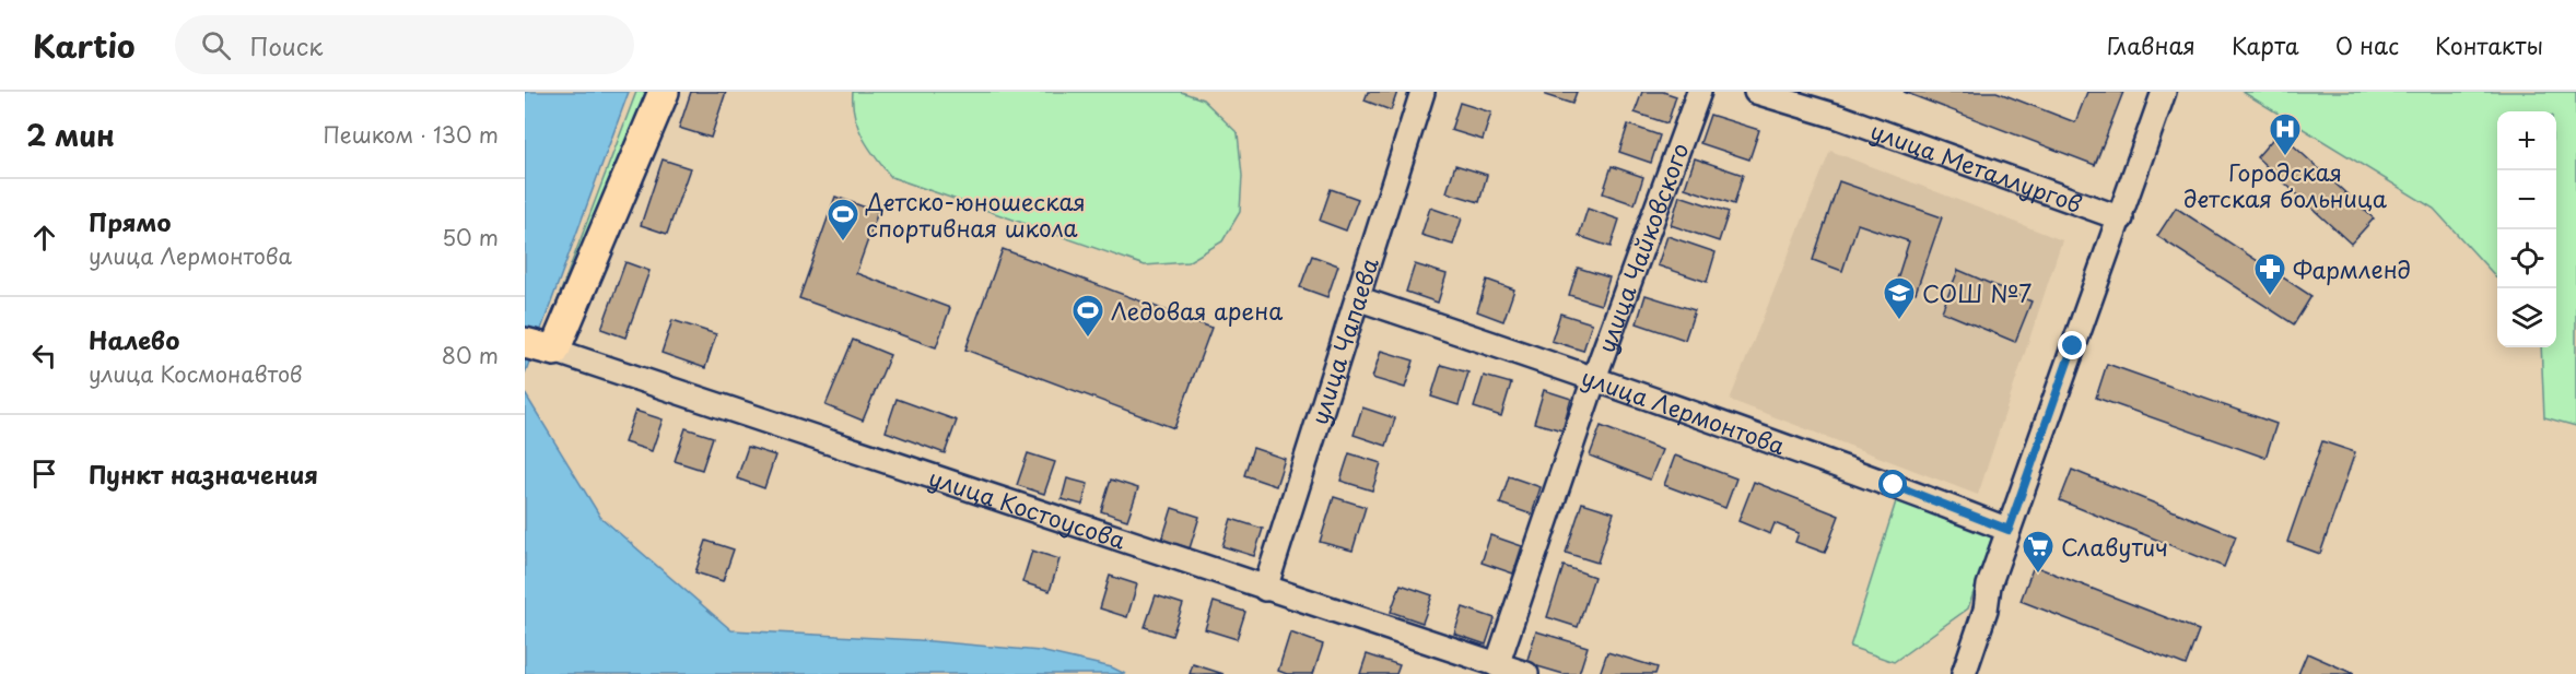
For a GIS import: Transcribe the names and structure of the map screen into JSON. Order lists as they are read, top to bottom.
{
  "streets": {
    "main road": ["улица Костоусова"],
    "street": [
      "улица Металлургов",
      "улица Чайковского",
      "улица Чапаева",
      "улица Лермонтова"
    ]
  },
  "crossings": [
    ["улица Чайковского", "улица Лермонтова"],
    ["улица Чайковского", "улица Костоусова"],
    ["улица Чапаева", "улица Лермонтова"],
    ["улица Чапаева", "улица Костоусова"]
  ],
  "places": {
    "hospital": ["Городская детская больница"],
    "sports": ["Детско-юношеская спортивная школа", "Ледовая арена"],
    "pharmacy": ["Фармленд"],
    "school or university": ["СОШ №7"],
    "supermarket": ["Славутич"]
  },
  "page": {
    "header": "Kartio",
    "search": "Поиск",
    "nav": [
      "Главная",
      "Карта",
      "О нас",
      "Контакты"
    ],
    "heading": ["2 мин", "Пешком · 130 m"],
    "map_buttons": ["+", "−"],
    "list": [
      ["Прямо", "улица Лермонтова", "50 m"],
      ["Налево", "улица Космонавтов", "80 m"],
      "Пункт назначения"
    ]
  }
}
